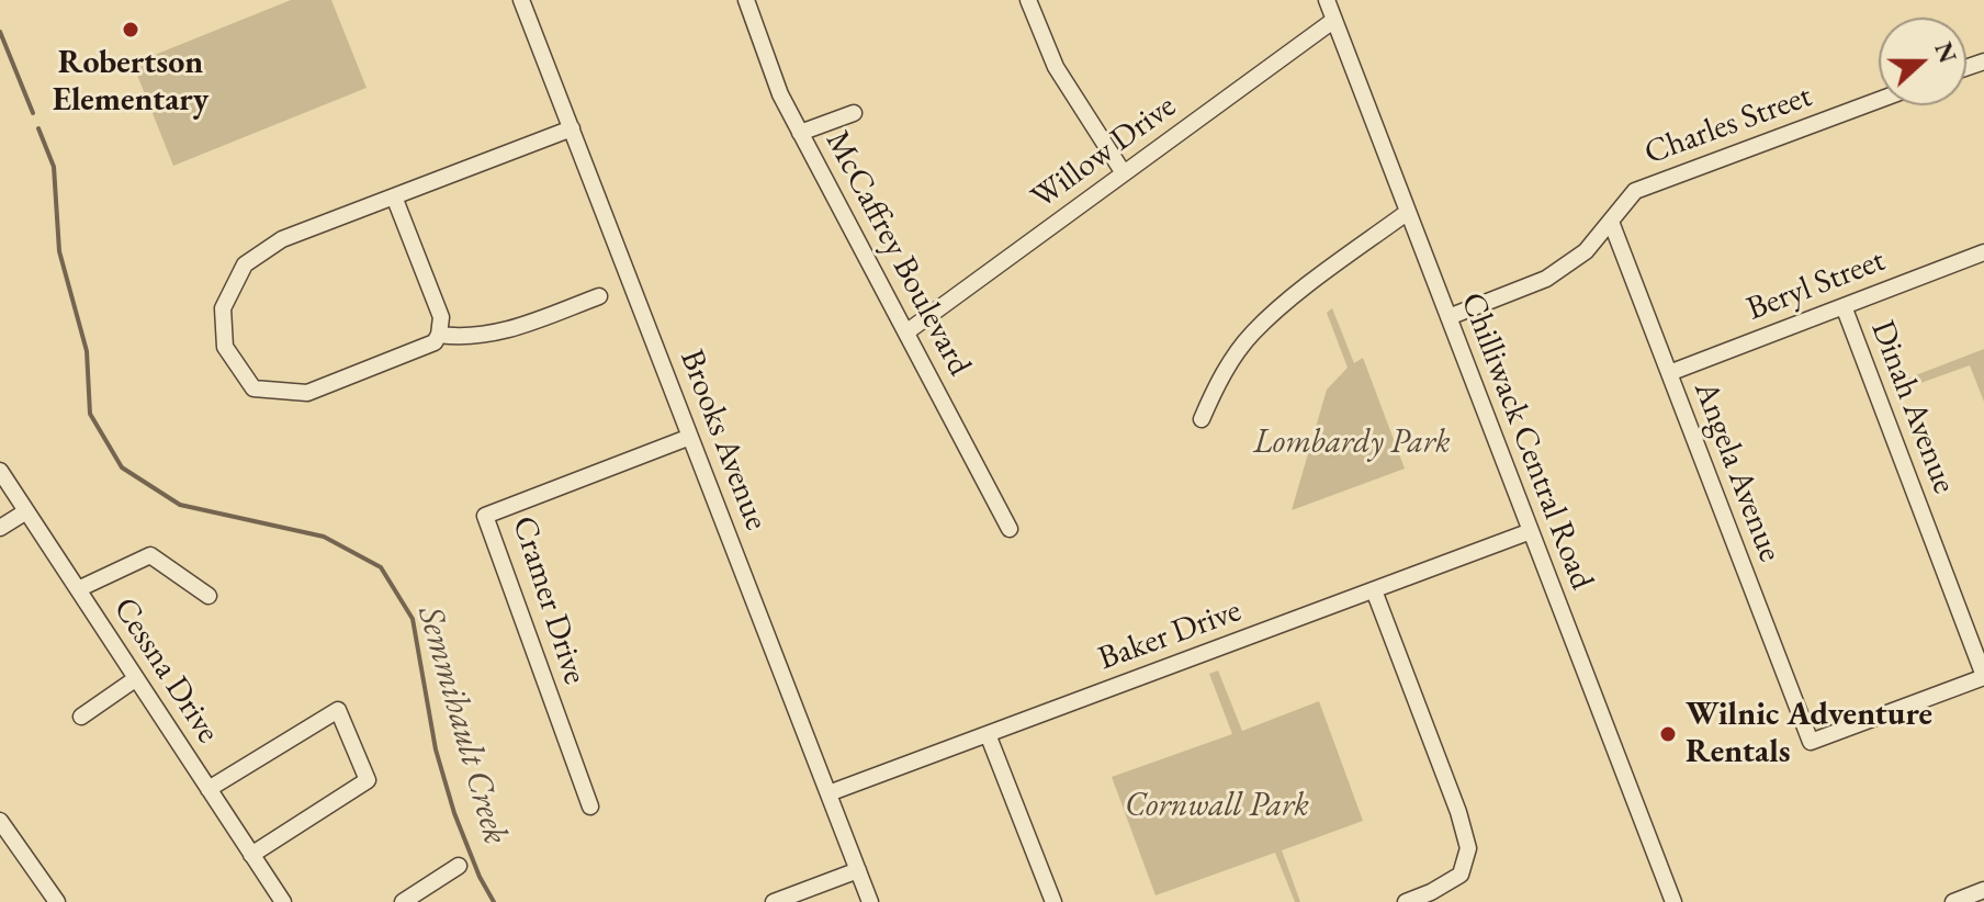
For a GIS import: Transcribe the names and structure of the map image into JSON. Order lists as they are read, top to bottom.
{
  "streets": {
    "street": [
      "Charles Street",
      "Willow Drive",
      "McCaffrey Boulevard",
      "Beryl Street",
      "Dinah Avenue",
      "Brooks Avenue",
      "Chilliwack Central Road",
      "Angela Avenue",
      "Cramer Drive",
      "Baker Drive",
      "Cessna Drive"
    ]
  },
  "crossings": [
    ["Charles Street", "Chilliwack Central Road"],
    ["Charles Street", "Angela Avenue"],
    ["Willow Drive", "McCaffrey Boulevard"],
    ["Willow Drive", "Chilliwack Central Road"],
    ["Beryl Street", "Dinah Avenue"],
    ["Beryl Street", "Angela Avenue"],
    ["Dinah Avenue", "Angela Avenue"],
    ["Brooks Avenue", "Cramer Drive"],
    ["Brooks Avenue", "Baker Drive"],
    ["Chilliwack Central Road", "Baker Drive"]
  ],
  "water": ["Semmihault Creek"],
  "parks": ["Lombardy Park", "Cornwall Park"],
  "places": ["Robertson Elementary", "Wilnic Adventure Rentals"],
  "north": "right"
}
